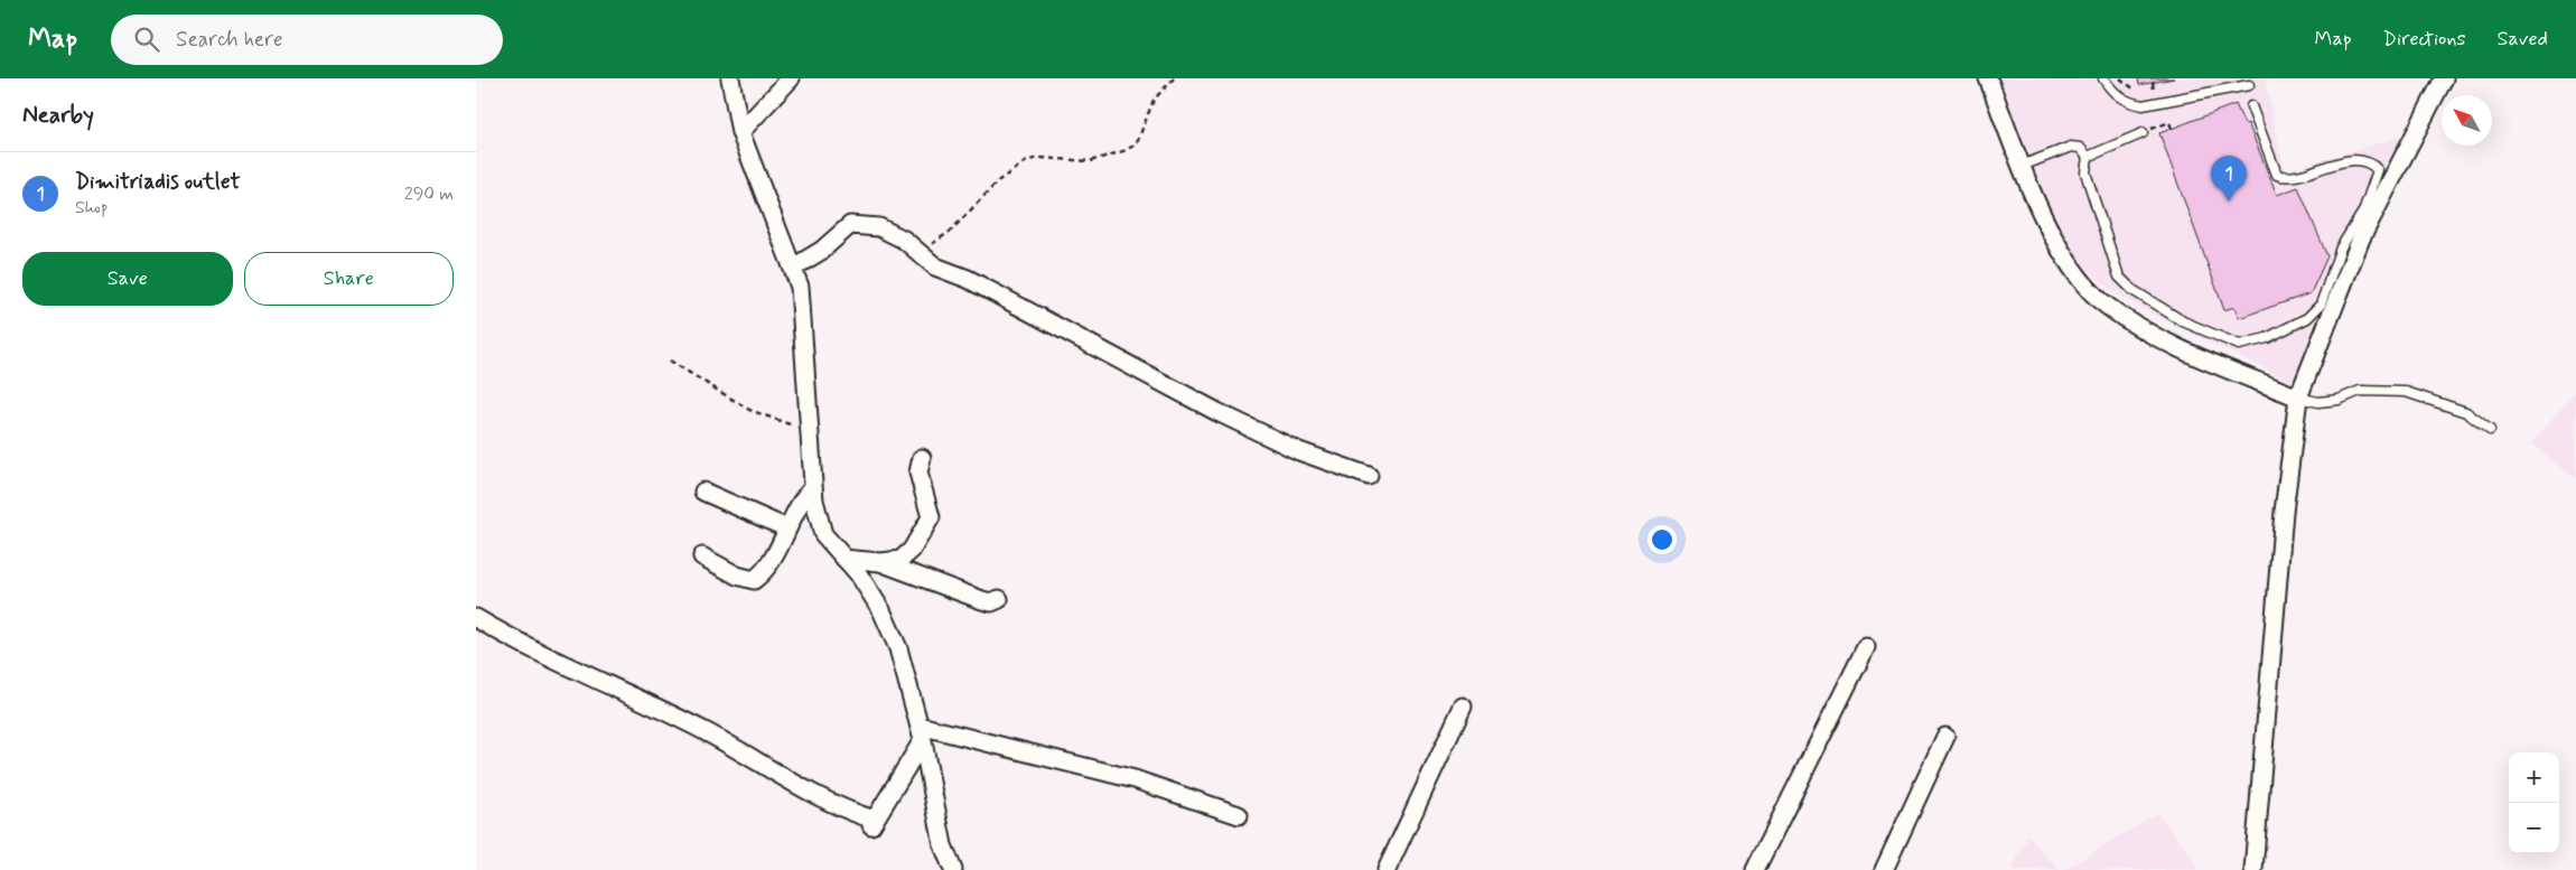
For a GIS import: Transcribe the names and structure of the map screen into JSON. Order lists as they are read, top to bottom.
{
  "north": "top left",
  "page": {
    "header": "Map",
    "search": "Search here",
    "nav": ["Map", "Directions", "Saved"],
    "heading": "Nearby",
    "list": [
      {
        "mark": "1",
        "name": "Dimitriadis outlet",
        "note": "Shop",
        "value": "290 m"
      }
    ],
    "pins": "1",
    "buttons": ["Save", "Share"],
    "map_buttons": ["+", "−"]
  }
}
